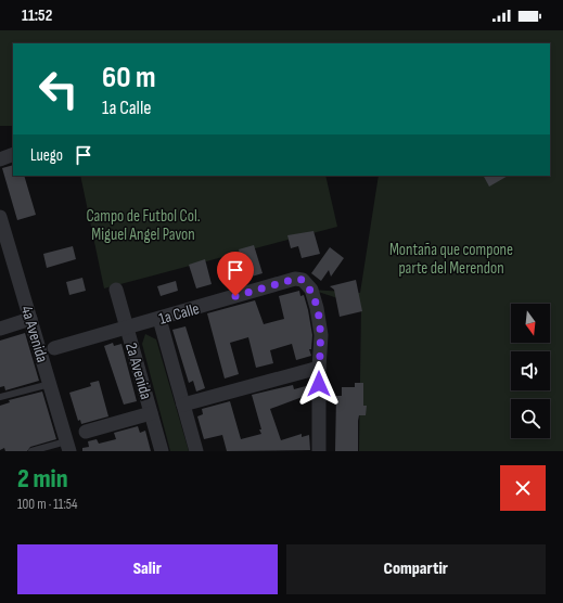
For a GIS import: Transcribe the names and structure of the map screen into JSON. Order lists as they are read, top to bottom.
{
  "streets": {
    "street": ["1a Calle", "4a Avenida", "2a Avenida"]
  },
  "crossings": [
    ["1a Calle", "2a Avenida"]
  ],
  "parks": ["Campo de Futbol Col. Miguel Angel Pavon", "Montaña que compone parte del Merendon"],
  "north": "bottom",
  "page": {
    "status": "11:52",
    "turn": ["60 m", "1a Calle"],
    "then": "Luego",
    "heading": ["2 min", "100 m · 11:54"],
    "buttons": ["Salir", "Compartir"]
  }
}
